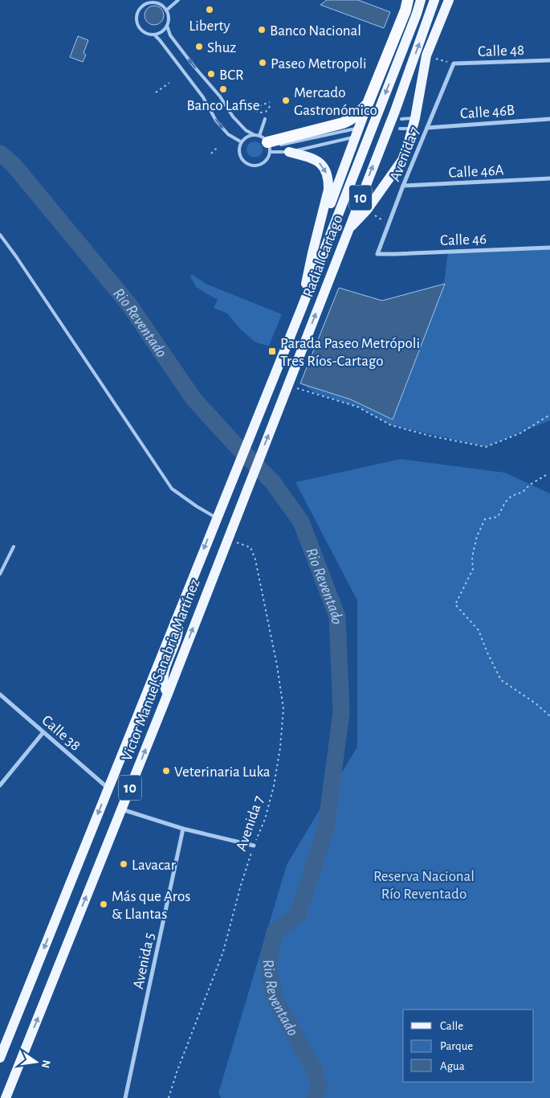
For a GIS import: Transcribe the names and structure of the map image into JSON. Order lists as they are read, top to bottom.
{
  "streets": {
    "main road": ["10", "Radial Cartago", "Victor Manuel Sanabria Martínez"],
    "street": [
      "Calle 48",
      "Calle 46B",
      "Avenida 7",
      "Calle 46A",
      "Calle 46",
      "Calle 38",
      "Avenida 5"
    ]
  },
  "crossings": [
    ["Calle 48", "Avenida 7"],
    ["Calle 46B", "Avenida 7"],
    ["Avenida 7", "Calle 46A"],
    ["Avenida 7", "Calle 46"],
    ["Avenida 7", "Victor Manuel Sanabria Martínez"],
    ["Radial Cartago", "Victor Manuel Sanabria Martínez"],
    ["Victor Manuel Sanabria Martínez", "Calle 38"]
  ],
  "water": ["Rio Reventado"],
  "parks": ["Reserva Nacional Río Reventado"],
  "places": {
    "other": [
      "Liberty",
      "Banco Nacional",
      "Shuz",
      "Paseo Metropoli",
      "BCR",
      "Banco Lafise",
      "Mercado Gastronómico",
      "Veterinaria Luka",
      "Lavacar",
      "Más que Aros & Llantas"
    ],
    "transit": ["Parada Paseo Metrópoli Tres Ríos-Cartago"]
  },
  "legend": ["Calle", "Parque", "Agua"],
  "north": "right"
}
